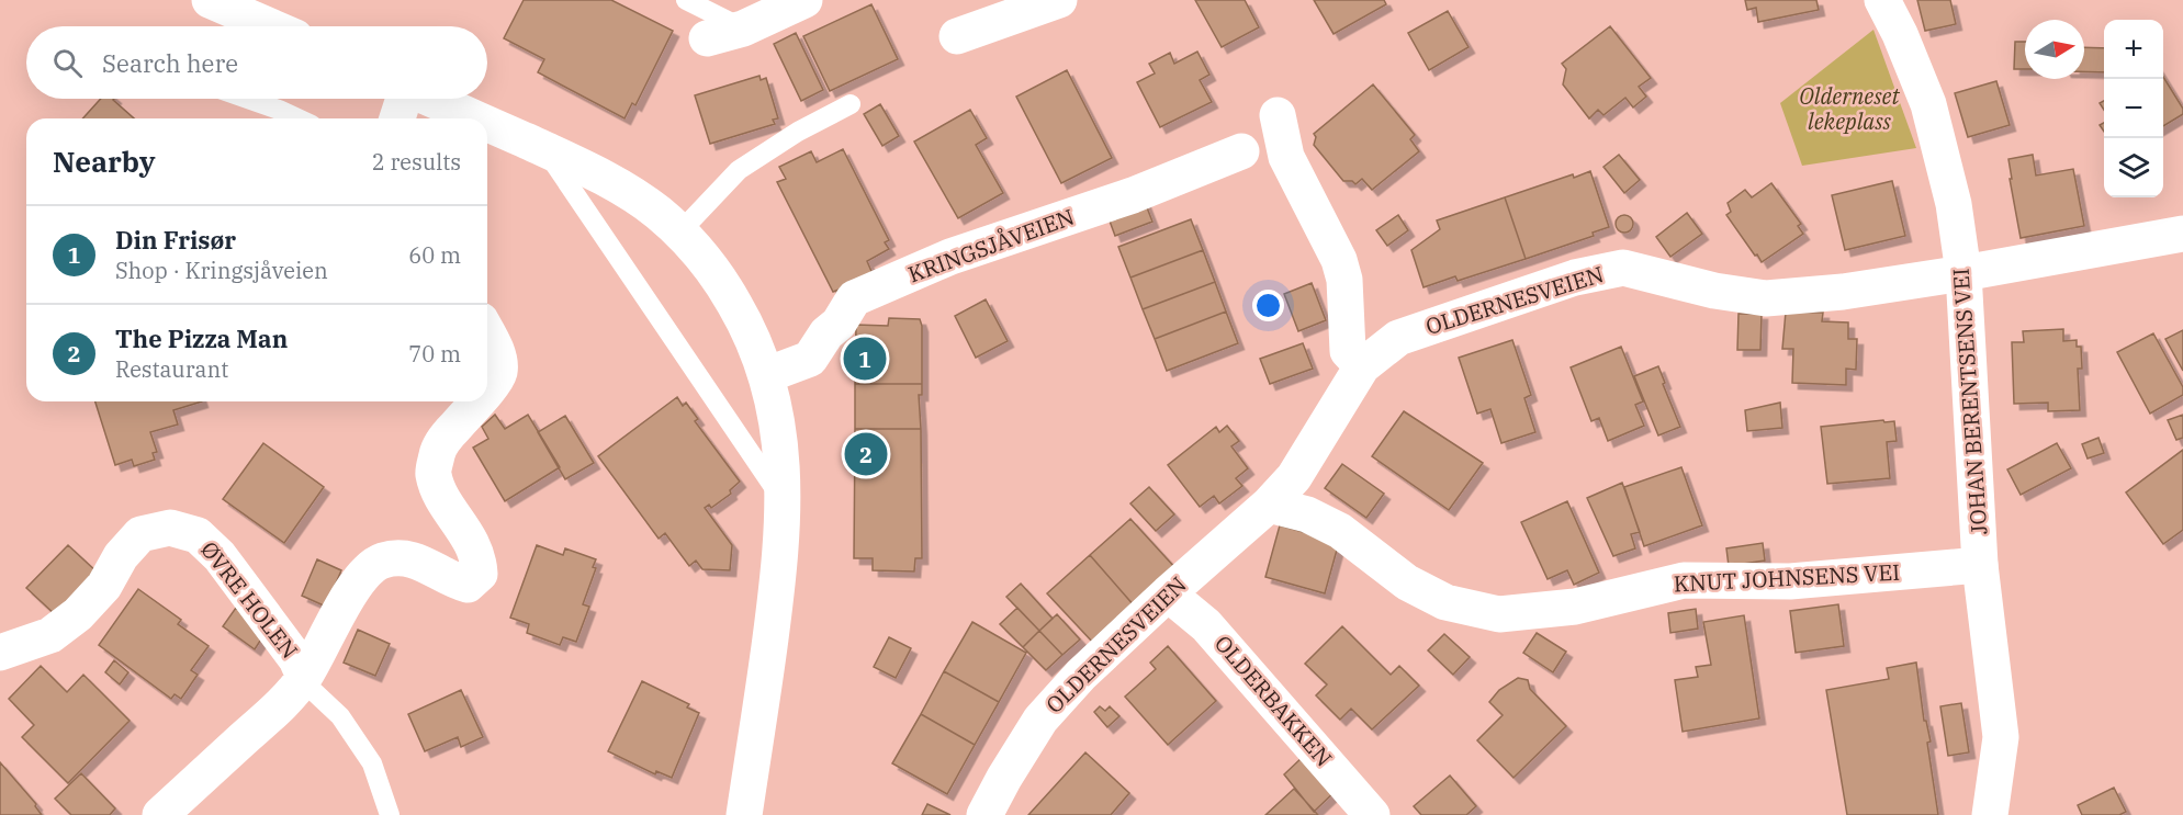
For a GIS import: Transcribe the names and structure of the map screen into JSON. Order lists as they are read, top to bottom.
{
  "streets": {
    "street": [
      "KRINGSJÅVEIEN",
      "OLDERNESVEIEN",
      "JOHAN BERENTSENS VEI",
      "KNUT JOHNSENS VEI",
      "ØVRE HOLEN",
      "OLDERBAKKEN"
    ]
  },
  "crossings": [
    ["OLDERNESVEIEN", "JOHAN BERENTSENS VEI"],
    ["OLDERNESVEIEN", "KNUT JOHNSENS VEI"],
    ["OLDERNESVEIEN", "OLDERBAKKEN"],
    ["JOHAN BERENTSENS VEI", "KNUT JOHNSENS VEI"]
  ],
  "parks": ["Olderneset lekeplass"],
  "north": "right",
  "page": {
    "map_buttons": ["+", "−"],
    "search": "Search here",
    "heading": ["Nearby", "2 results"],
    "list": [
      {
        "mark": "1",
        "name": "Din Frisør",
        "note": "Shop · Kringsjåveien",
        "value": "60 m"
      },
      {
        "mark": "2",
        "name": "The Pizza Man",
        "note": "Restaurant",
        "value": "70 m"
      }
    ],
    "pins": ["1", "2"]
  }
}
